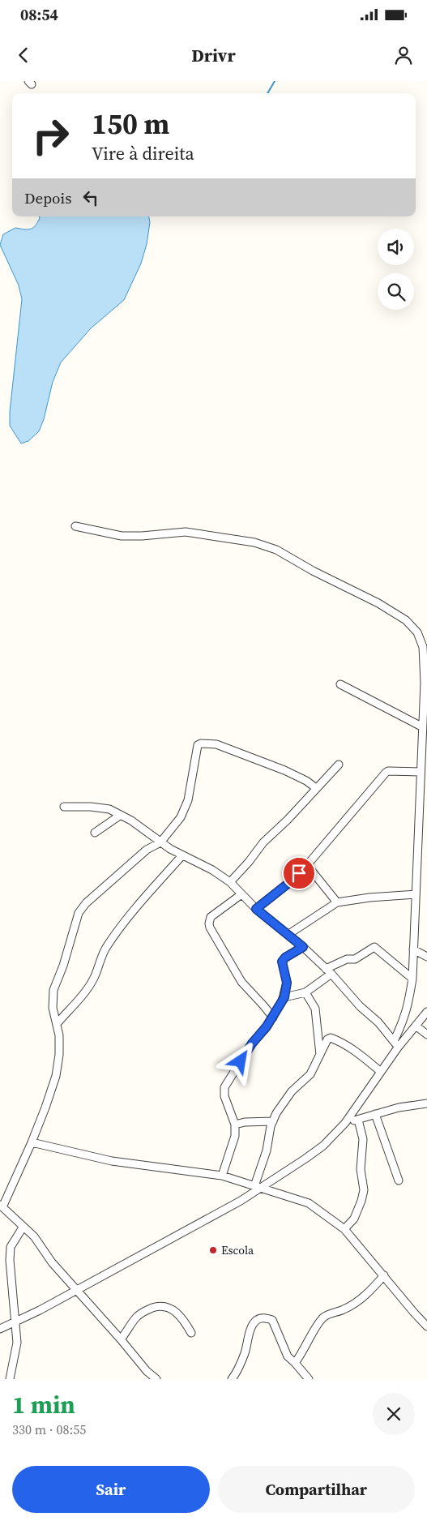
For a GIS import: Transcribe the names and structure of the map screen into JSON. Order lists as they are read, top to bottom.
{
  "places": ["Escola"],
  "page": {
    "status": "08:54",
    "header": "Drivr",
    "turn": ["150 m", "Vire à direita"],
    "then": "Depois",
    "heading": ["1 min", "330 m · 08:55"],
    "buttons": ["Sair", "Compartilhar"]
  }
}
